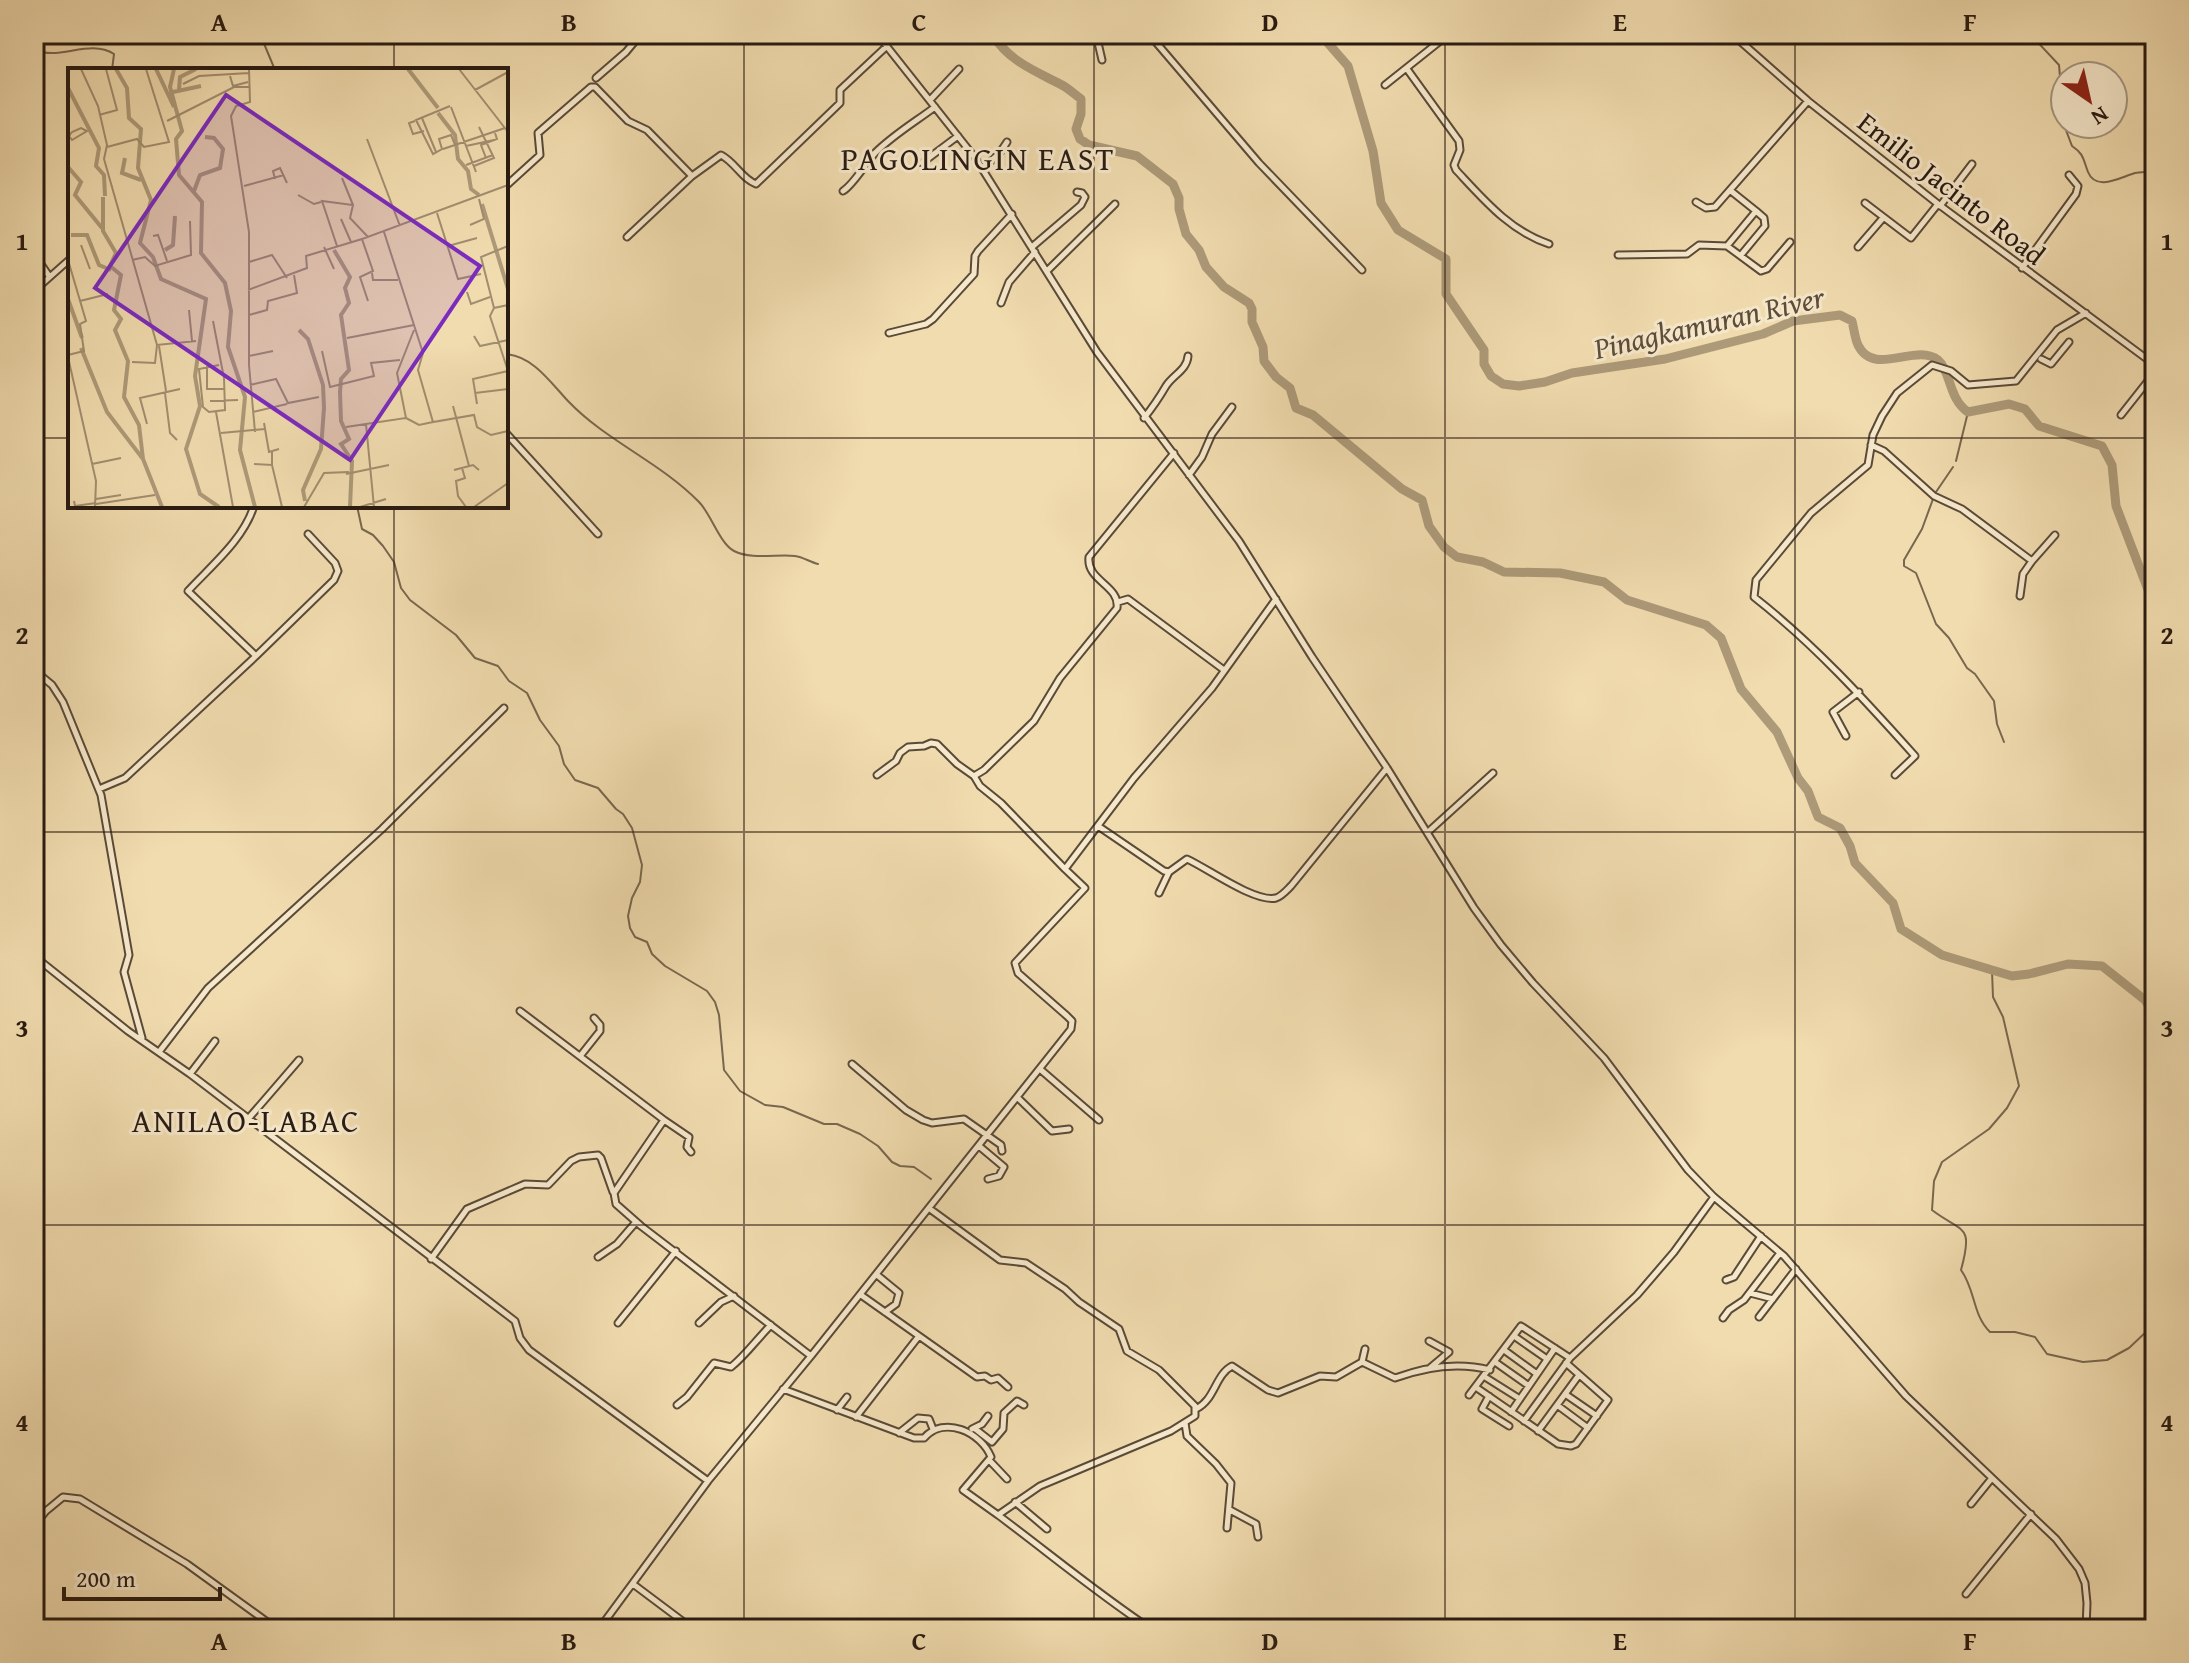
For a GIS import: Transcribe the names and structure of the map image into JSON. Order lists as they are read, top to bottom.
{
  "streets": {
    "street": ["Emilio Jacinto Road"]
  },
  "districts": ["PAGOLINGIN EAST", "ANILAO-LABAC"],
  "water": ["Pinagkamuran River"],
  "scale_bar": "200 m",
  "north": "bottom right",
  "grid": {
    "columns": [
      "A",
      "B",
      "C",
      "D",
      "E",
      "F"
    ],
    "rows": [
      "1",
      "2",
      "3",
      "4"
    ]
  }
}
